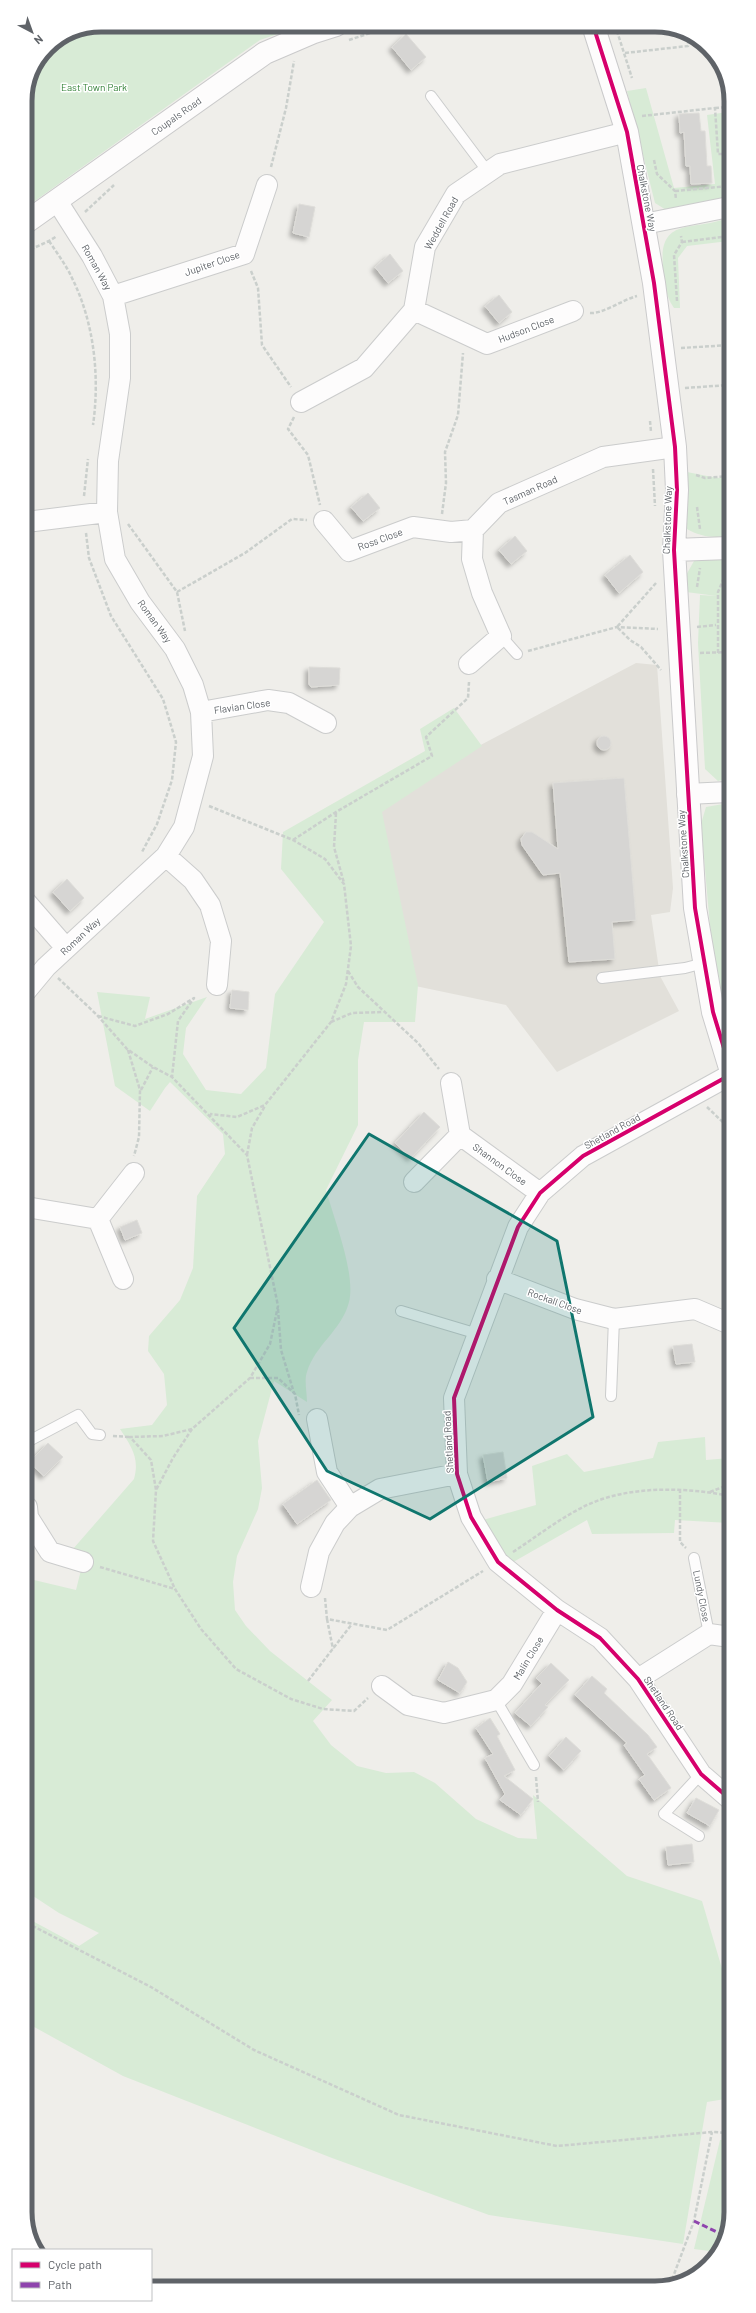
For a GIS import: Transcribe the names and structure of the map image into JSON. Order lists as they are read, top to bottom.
{
  "streets": {
    "street": [
      "Coupals Road",
      "Chalkstone Way",
      "Weddell Road",
      "Jupiter Close",
      "Roman Way",
      "Hudson Close",
      "Tasman Road",
      "Ross Close",
      "Flavian Close",
      "Shetland Road",
      "Shannon Close",
      "Rockall Close",
      "Lundy Close",
      "Malin Close"
    ]
  },
  "crossings": [
    ["Coupals Road", "Roman Way"],
    ["Chalkstone Way", "Weddell Road"],
    ["Chalkstone Way", "Tasman Road"],
    ["Weddell Road", "Hudson Close"],
    ["Jupiter Close", "Roman Way"],
    ["Roman Way", "Flavian Close"],
    ["Tasman Road", "Ross Close"],
    ["Shetland Road", "Shannon Close"],
    ["Shetland Road", "Rockall Close"],
    ["Shetland Road", "Lundy Close"],
    ["Shetland Road", "Malin Close"]
  ],
  "parks": ["East Town Park"],
  "legend": ["Cycle path", "Path"],
  "north": "bottom right"
}
